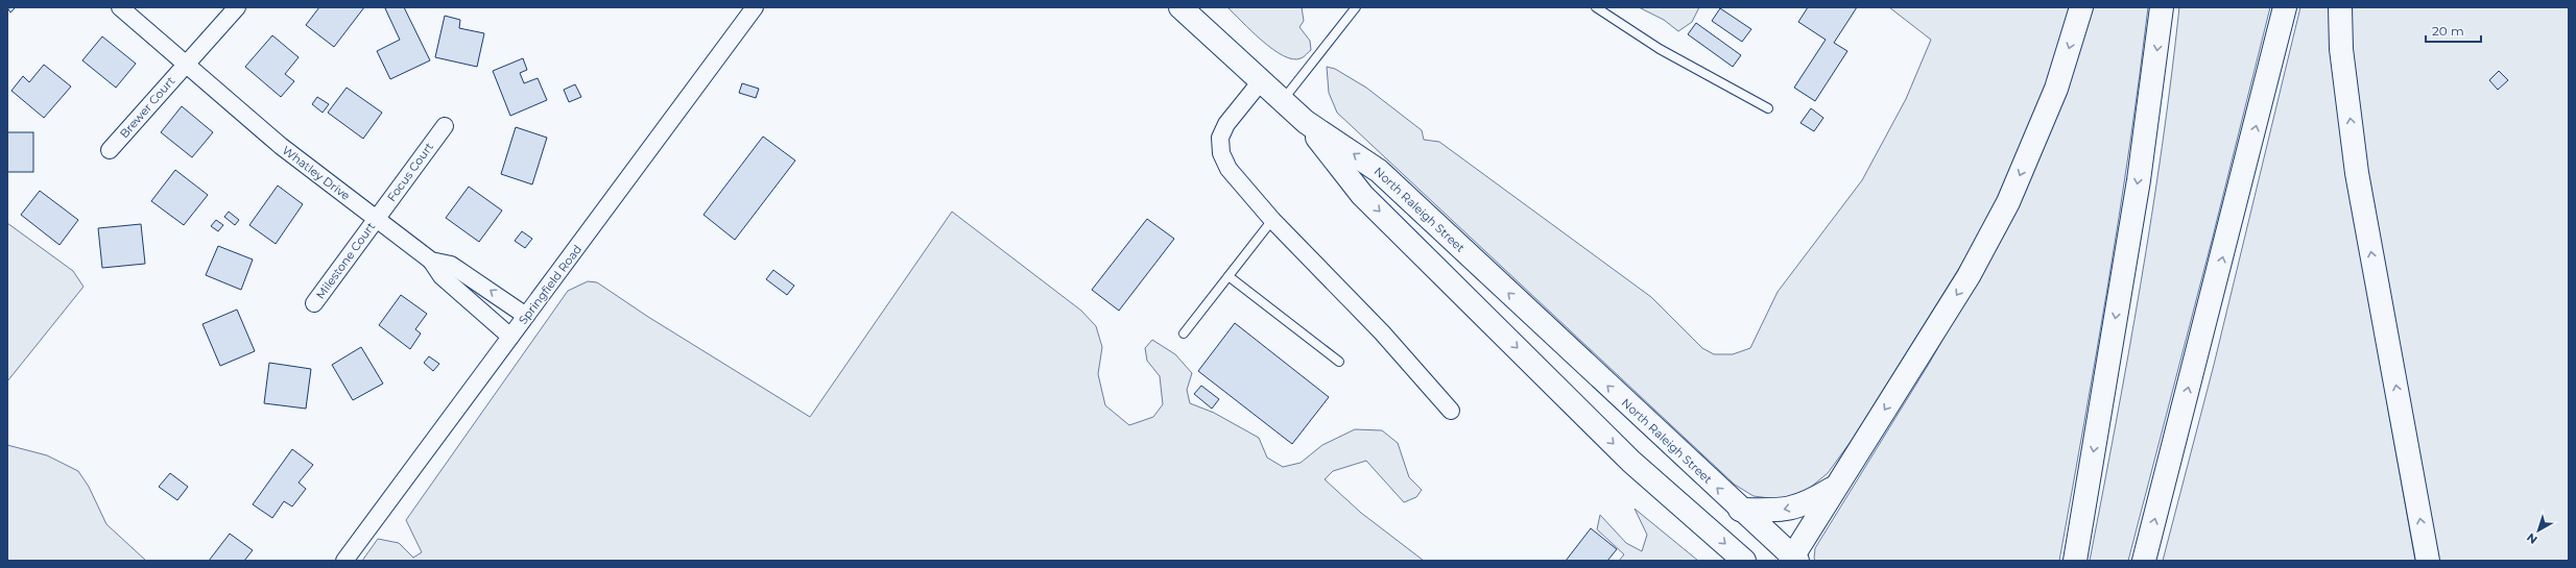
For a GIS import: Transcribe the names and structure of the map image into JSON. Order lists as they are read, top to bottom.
{
  "streets": {
    "main road": ["North Raleigh Street"],
    "street": [
      "Brewer Court",
      "Focus Court",
      "Whatley Drive",
      "Milestone Court",
      "Springfield Road"
    ]
  },
  "crossings": [
    ["Brewer Court", "Whatley Drive"],
    ["Focus Court", "Whatley Drive"],
    ["Focus Court", "Milestone Court"],
    ["Whatley Drive", "Milestone Court"],
    ["Whatley Drive", "Springfield Road"]
  ],
  "scale_bar": "20 m",
  "north": "bottom left"
}
